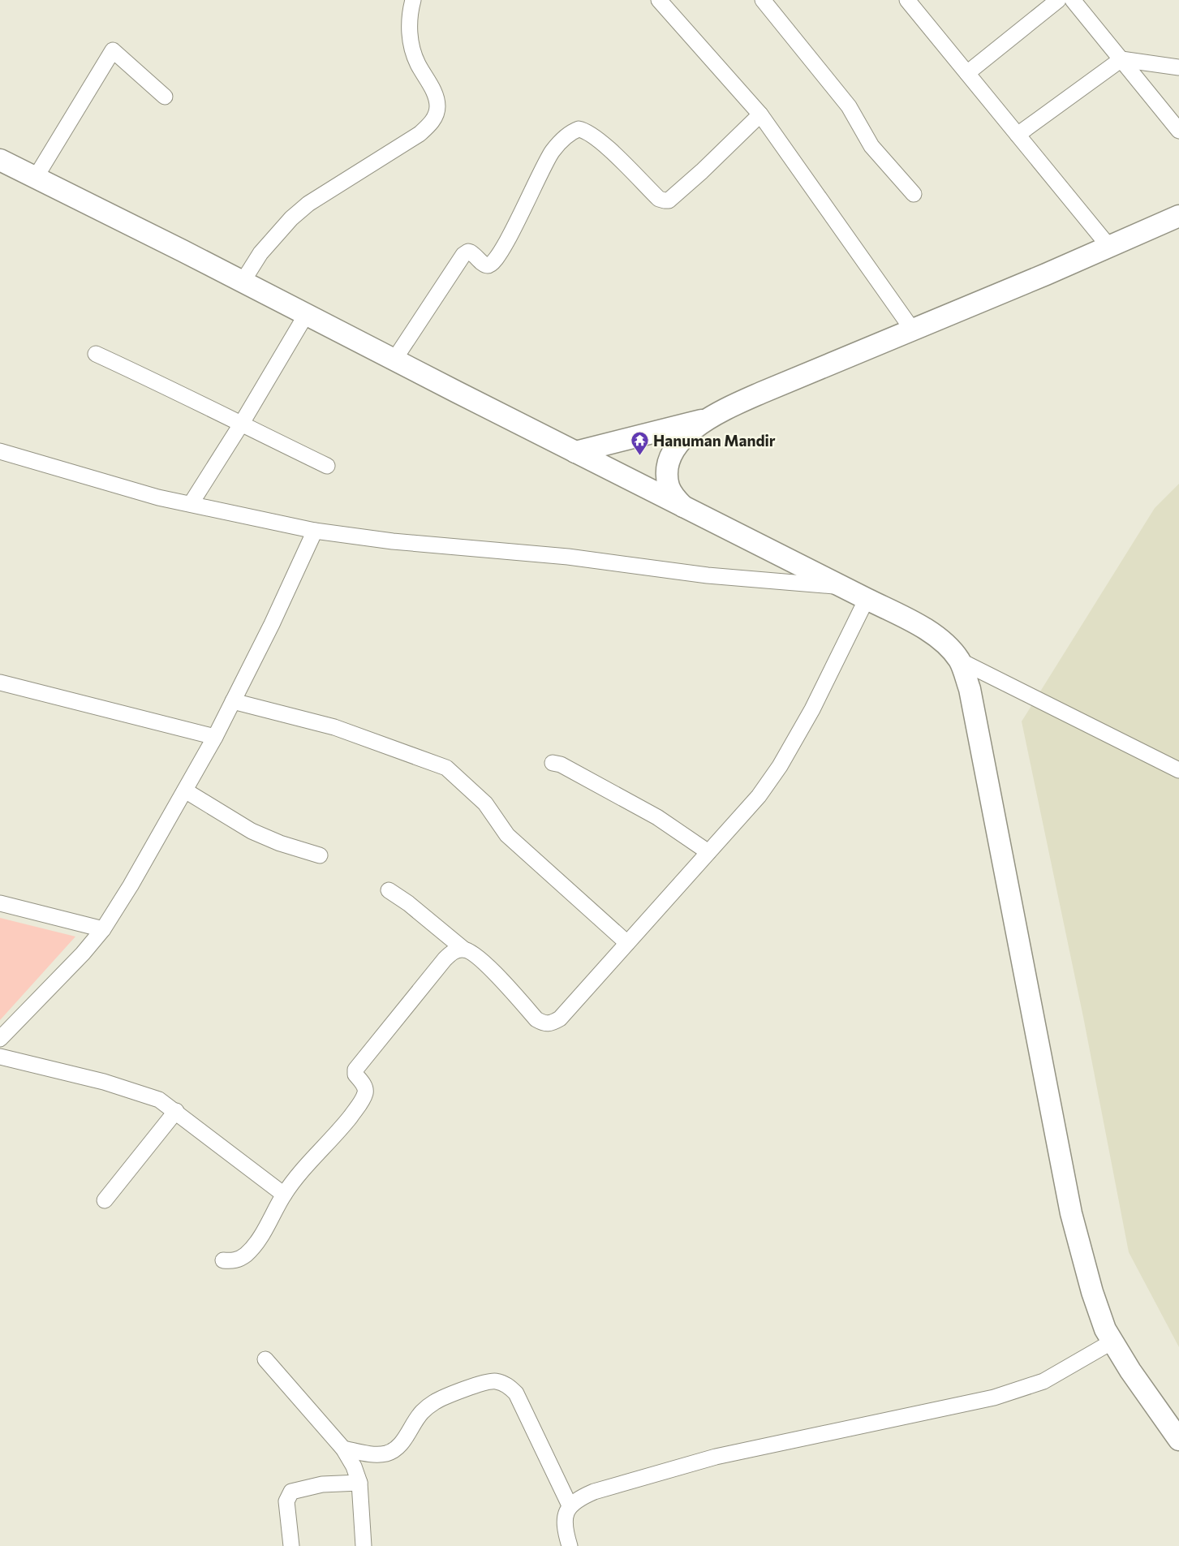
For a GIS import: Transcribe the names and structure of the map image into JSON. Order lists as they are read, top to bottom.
{
  "places": {
    "temple": ["Hanuman Mandir"]
  }
}
